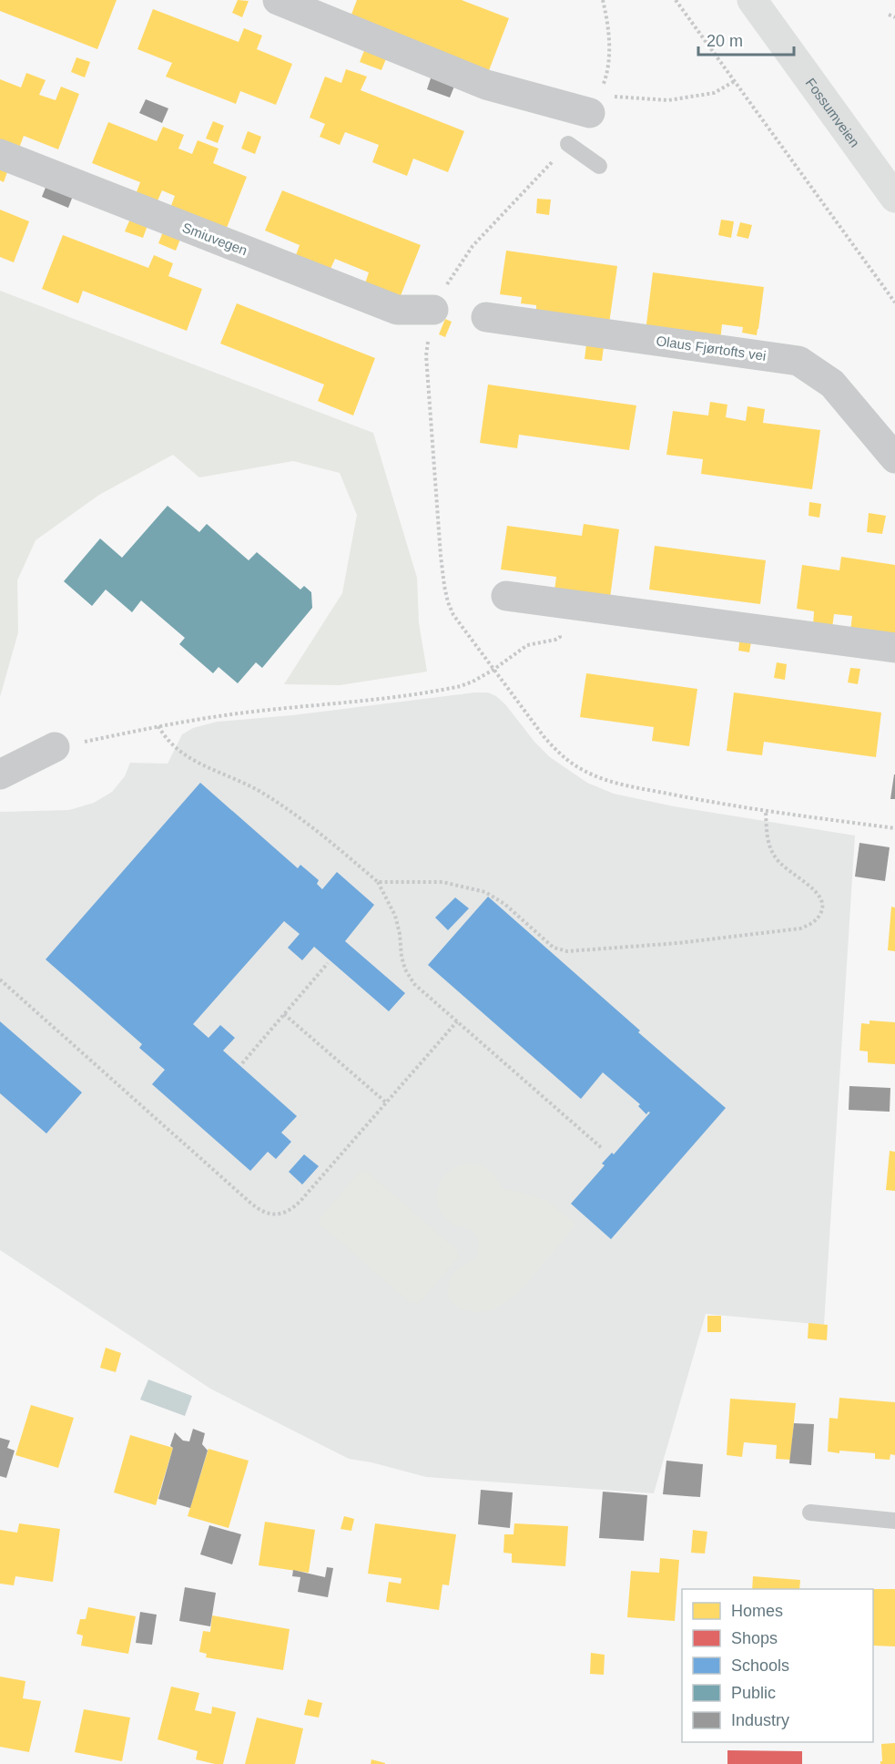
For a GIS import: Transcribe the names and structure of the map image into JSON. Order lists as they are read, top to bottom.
{
  "streets": {
    "street": ["Fossumveien", "Smiuvegen", "Olaus Fjørtofts vei"]
  },
  "legend": [
    "Homes",
    "Shops",
    "Schools",
    "Public",
    "Industry"
  ],
  "scale_bar": "20 m"
}
